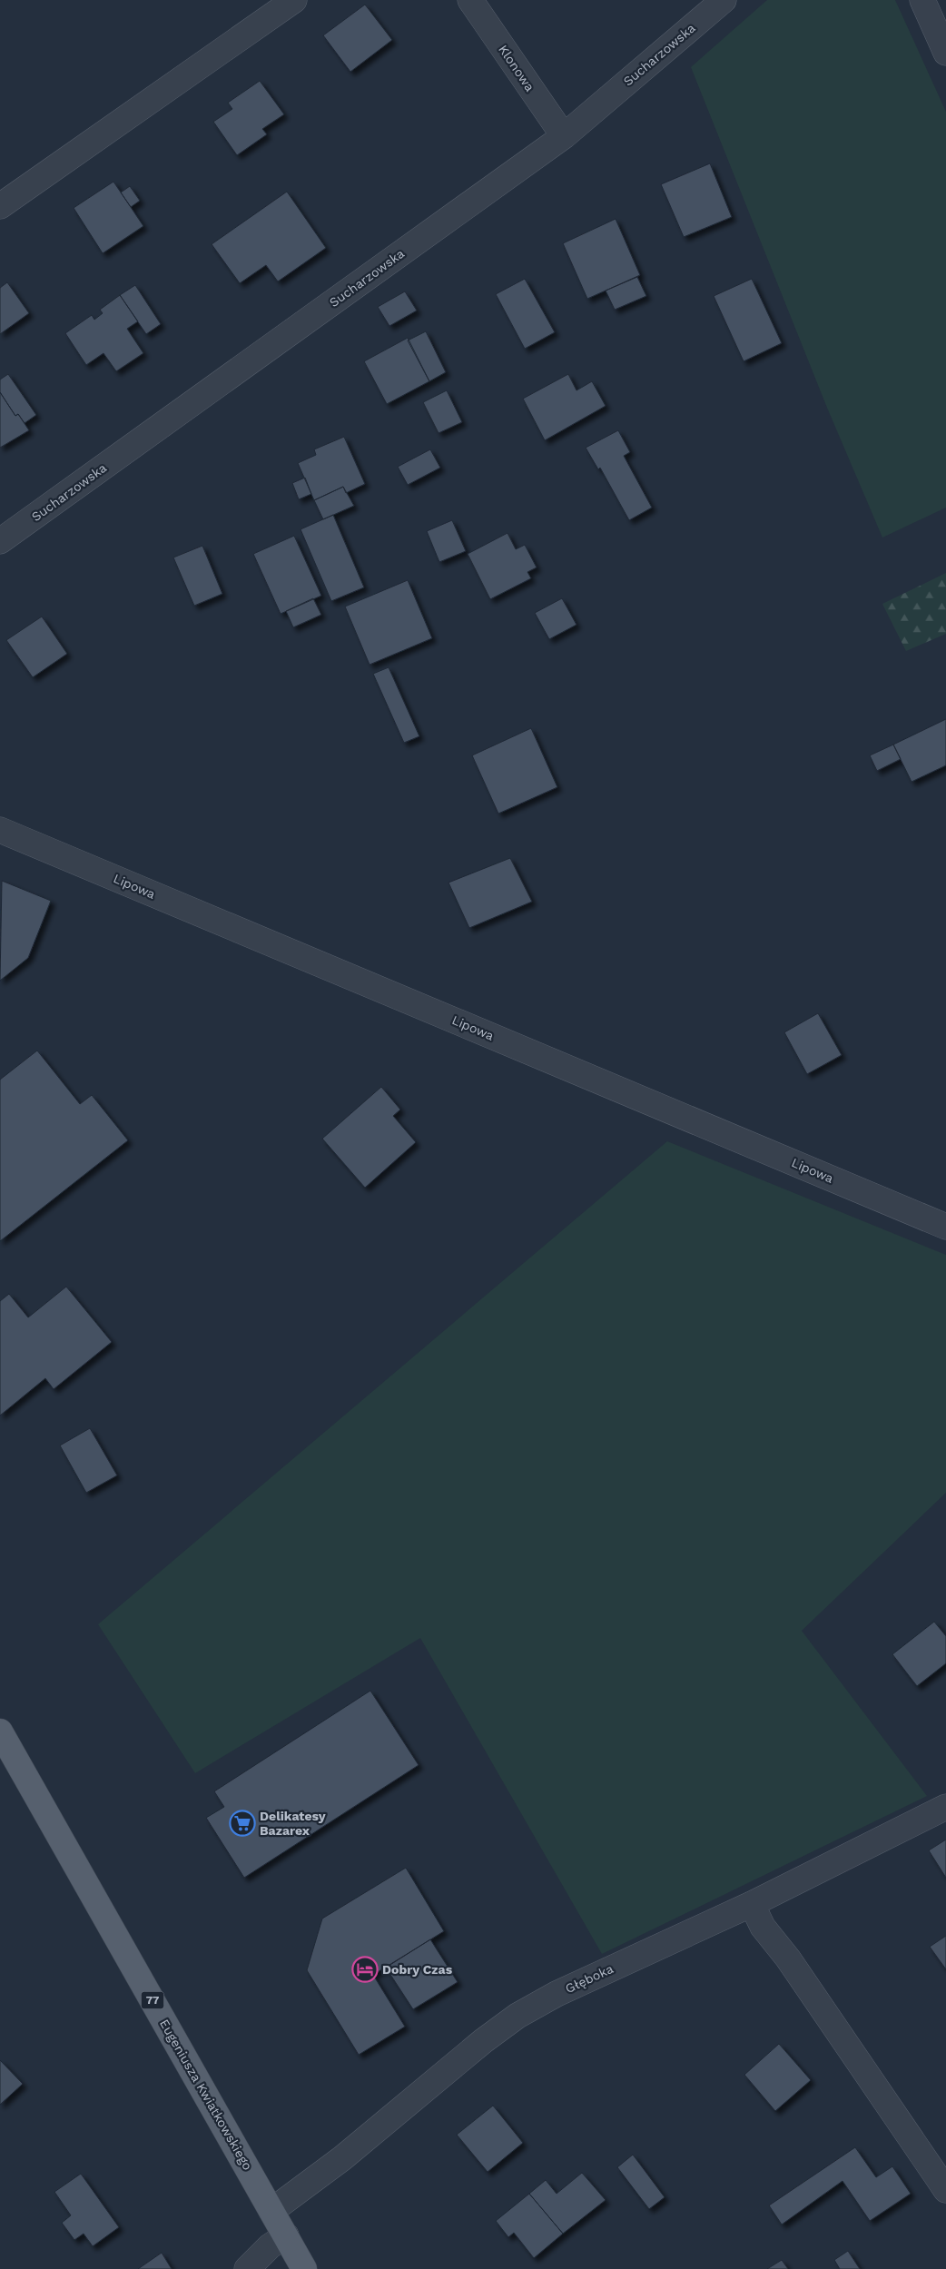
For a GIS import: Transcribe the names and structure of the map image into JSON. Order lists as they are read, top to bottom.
{
  "streets": {
    "main road": ["77", "Eugeniusza Kwiatkowskiego"],
    "street": [
      "Sucharzowska",
      "Klonowa",
      "Lipowa",
      "Głęboka"
    ]
  },
  "crossings": [
    ["Sucharzowska", "Klonowa"],
    ["Głęboka", "Eugeniusza Kwiatkowskiego"]
  ],
  "places": {
    "supermarket": ["Delikatesy Bazarex"],
    "hotel": ["Dobry Czas"]
  }
}
